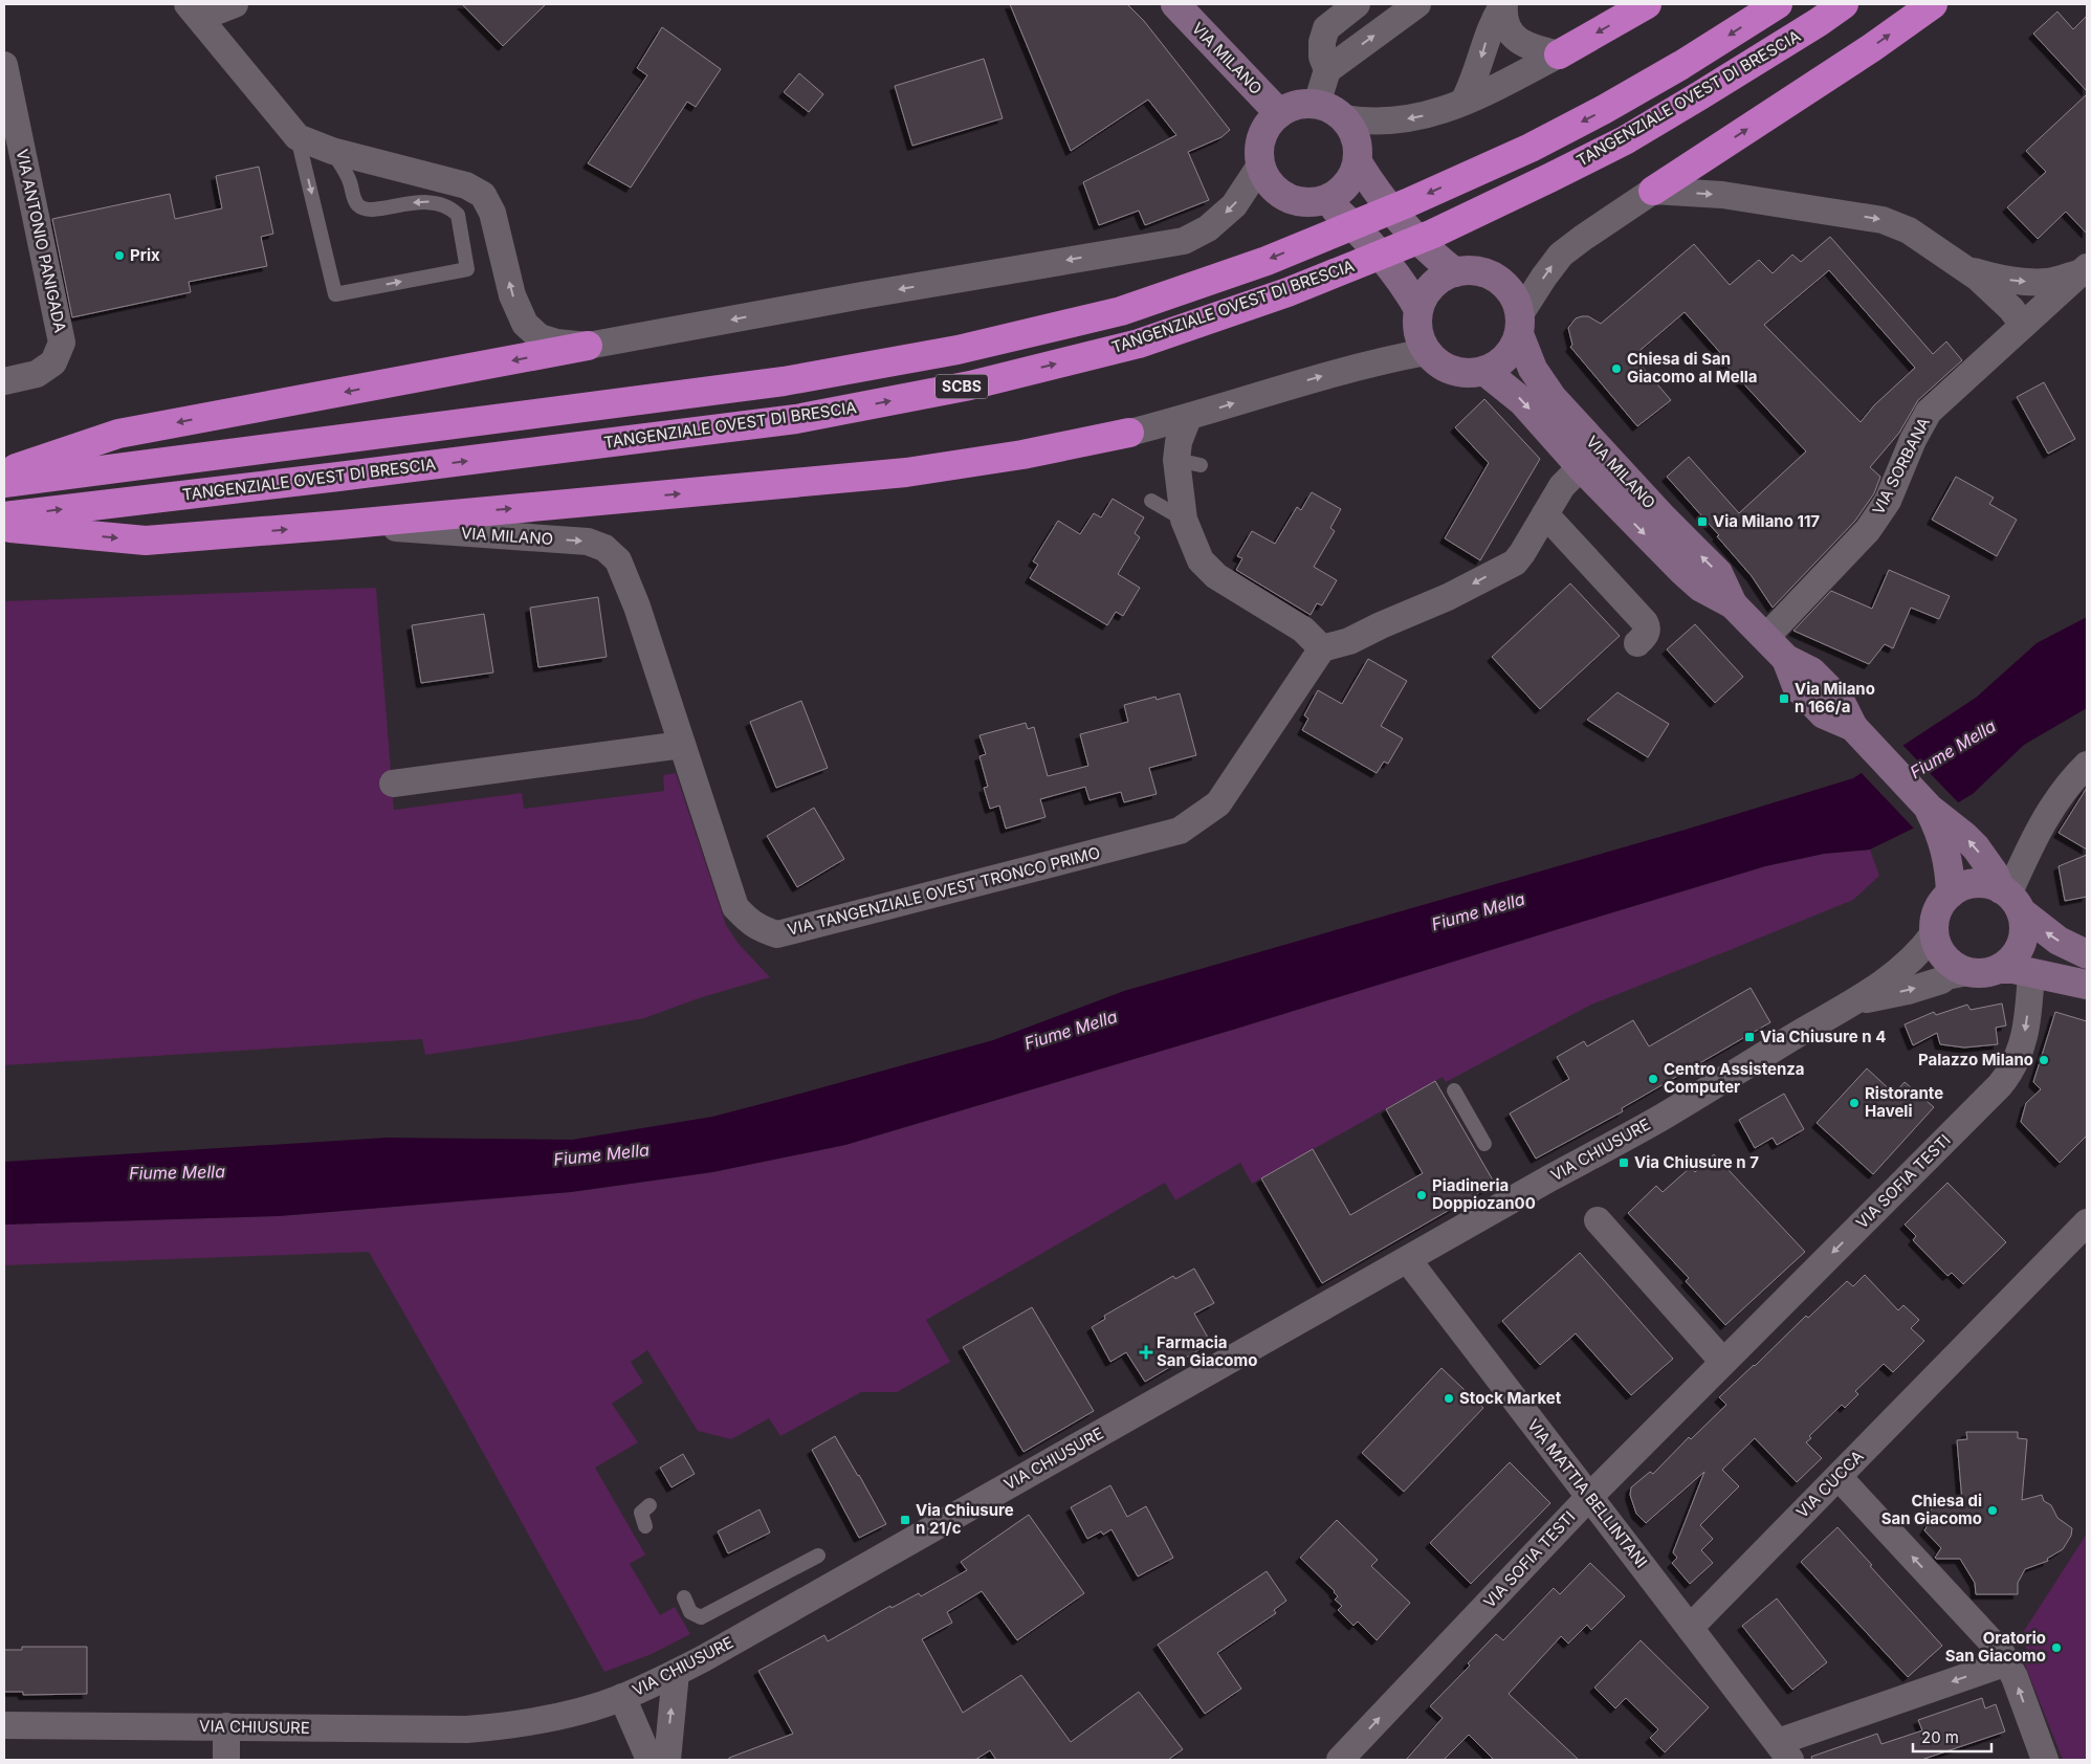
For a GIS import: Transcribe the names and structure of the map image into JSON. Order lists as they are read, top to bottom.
{
  "streets": {
    "highway": ["TANGENZIALE OVEST DI BRESCIA", "SCBS"],
    "main road": ["VIA MILANO"],
    "street": [
      "VIA ANTONIO PANIGADA",
      "VIA SORBANA",
      "VIA TANGENZIALE OVEST TRONCO PRIMO",
      "VIA CHIUSURE",
      "VIA SOFIA TESTI",
      "VIA CUCCA",
      "VIA MATTIA BELLINTANI"
    ]
  },
  "crossings": [
    ["VIA MILANO", "VIA SORBANA"],
    ["VIA MILANO", "VIA TANGENZIALE OVEST TRONCO PRIMO"],
    ["VIA MILANO", "VIA CHIUSURE"],
    ["VIA CHIUSURE", "VIA MATTIA BELLINTANI"],
    ["VIA SOFIA TESTI", "VIA MATTIA BELLINTANI"],
    ["VIA CUCCA", "VIA MATTIA BELLINTANI"]
  ],
  "water": ["Fiume Mella"],
  "places": {
    "other": [
      "Prix",
      "Chiesa di San Giacomo al Mella",
      "Palazzo Milano",
      "Centro Assistenza Computer",
      "Ristorante Haveli",
      "Piadineria Doppiozan00",
      "Stock Market",
      "Chiesa di San Giacomo",
      "Oratorio San Giacomo"
    ],
    "transit": [
      "Via Milano 117",
      "Via Milano n 166/a",
      "Via Chiusure n 4",
      "Via Chiusure n 7",
      "Via Chiusure n 21/c"
    ],
    "health": ["Farmacia San Giacomo"]
  },
  "scale_bar": "20 m"
}
